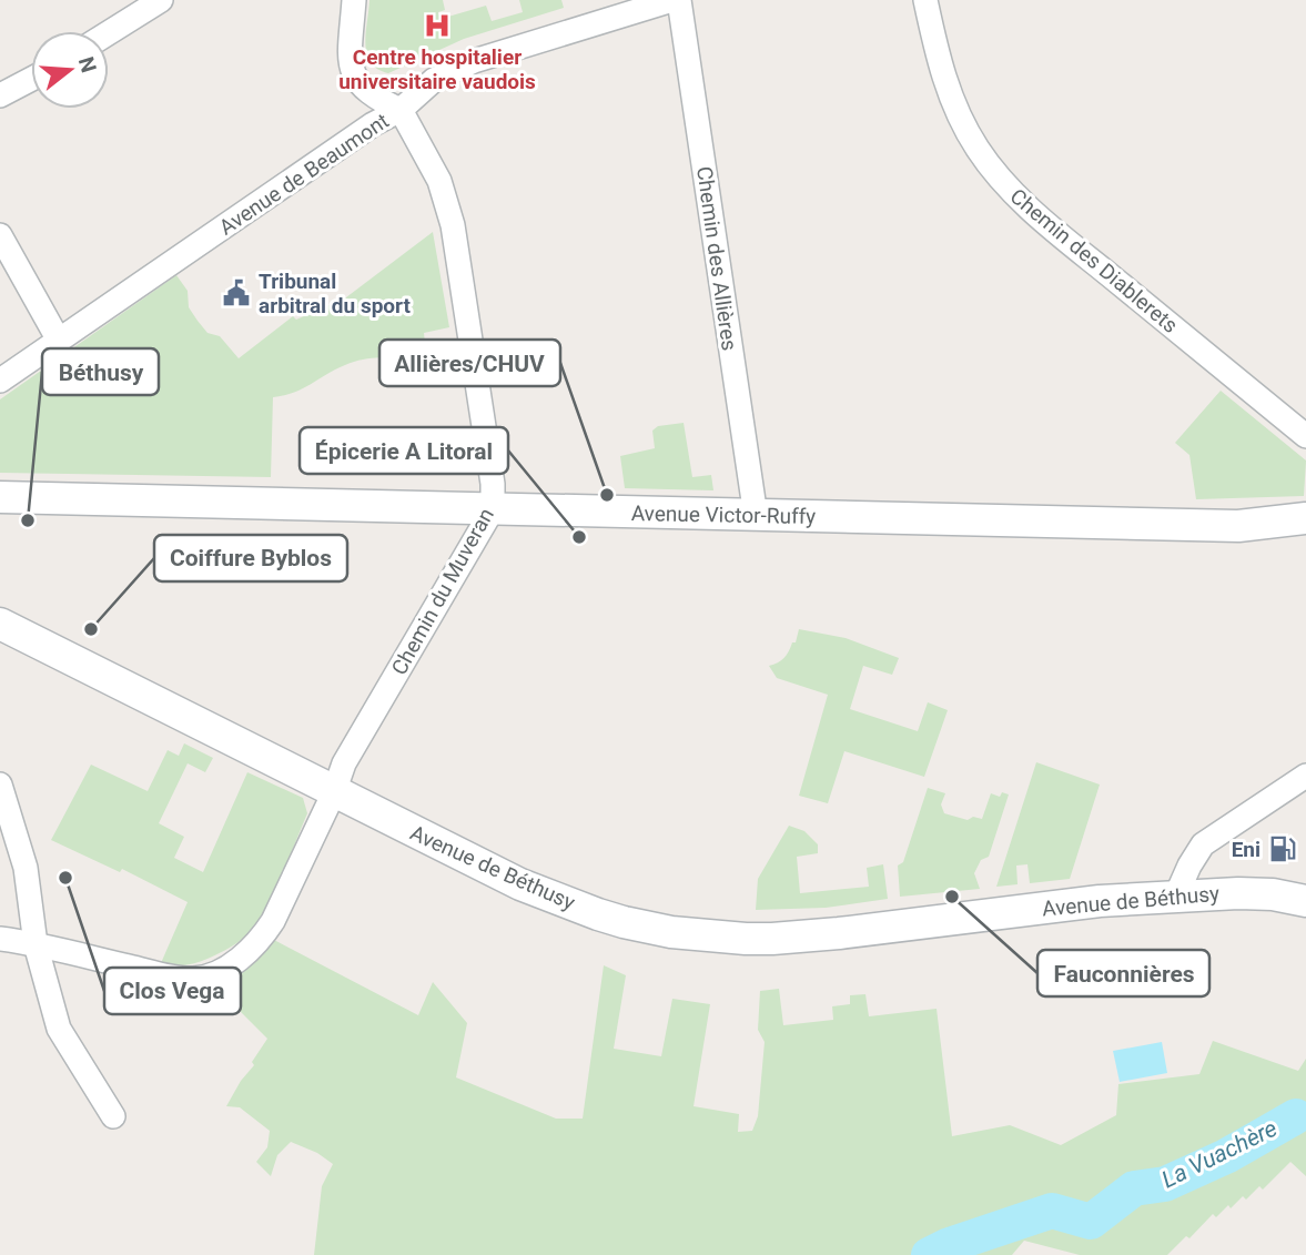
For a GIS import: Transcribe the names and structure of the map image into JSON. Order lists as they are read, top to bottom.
{
  "streets": {
    "street": [
      "Avenue de Beaumont",
      "Chemin des Allières",
      "Chemin des Diablerets",
      "Avenue Victor-Ruffy",
      "Chemin du Muveran",
      "Avenue de Béthusy"
    ]
  },
  "crossings": [
    ["Avenue de Beaumont", "Chemin du Muveran"],
    ["Chemin des Allières", "Avenue Victor-Ruffy"],
    ["Avenue Victor-Ruffy", "Chemin du Muveran"],
    ["Chemin du Muveran", "Avenue de Béthusy"]
  ],
  "water": ["La Vuachère"],
  "places": {
    "hospital": ["Centre hospitalier universitaire vaudois"],
    "public building": ["Tribunal arbitral du sport"],
    "other": [
      "Allières/CHUV",
      "Béthusy",
      "Épicerie A Litoral",
      "Coiffure Byblos",
      "Clos Vega",
      "Fauconnières"
    ],
    "fuel station": ["Eni"]
  },
  "north": "right"
}
